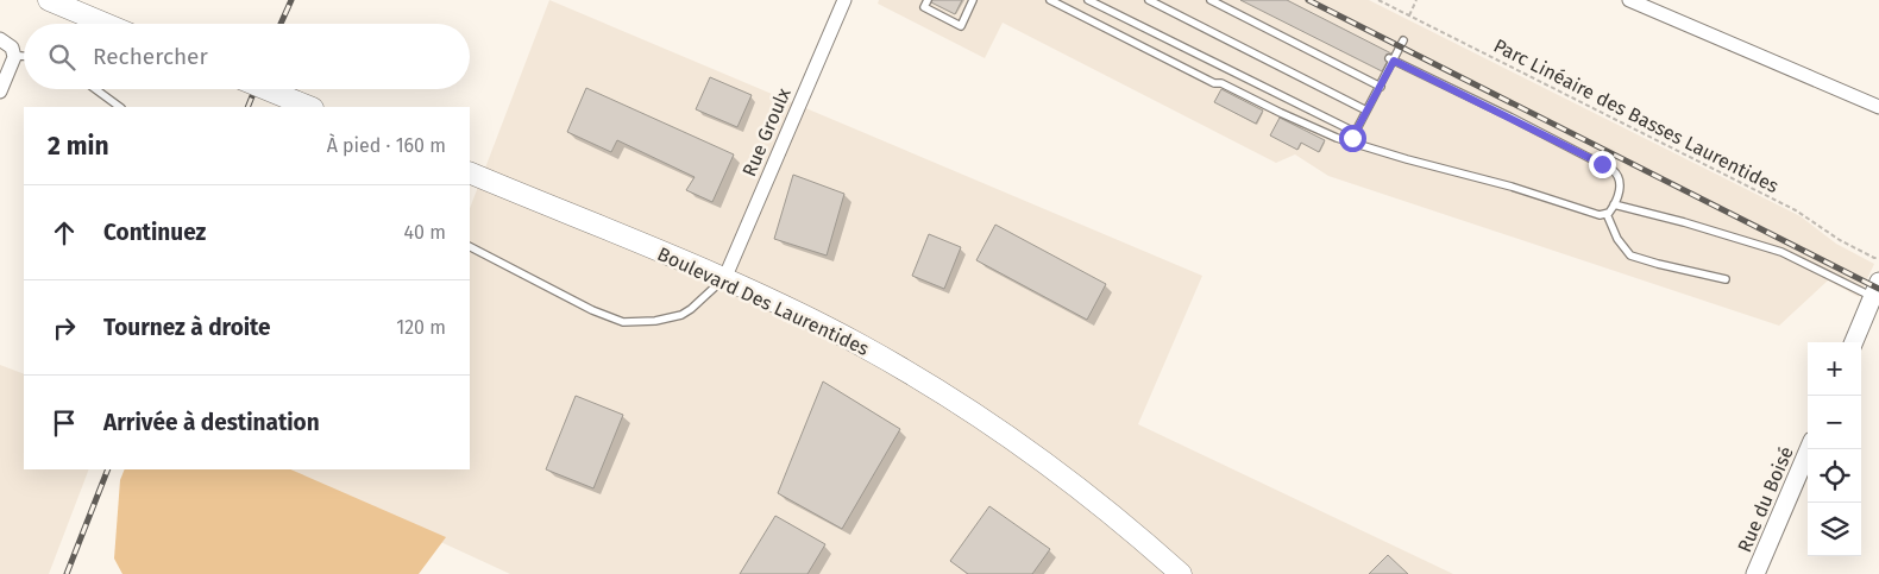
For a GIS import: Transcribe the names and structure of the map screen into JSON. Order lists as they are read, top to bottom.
{
  "streets": {
    "main road": ["Boulevard Des Laurentides"],
    "street": ["Rue Groulx", "Rue du Boisé"],
    "path": ["Parc Linéaire des Basses Laurentides"]
  },
  "crossings": [
    ["Rue Groulx", "Boulevard Des Laurentides"]
  ],
  "page": {
    "search": "Rechercher",
    "heading": ["2 min", "À pied · 160 m"],
    "list": [
      ["Continuez", "40 m"],
      ["Tournez à droite", "120 m"],
      "Arrivée à destination"
    ],
    "map_buttons": ["+", "−"]
  }
}
